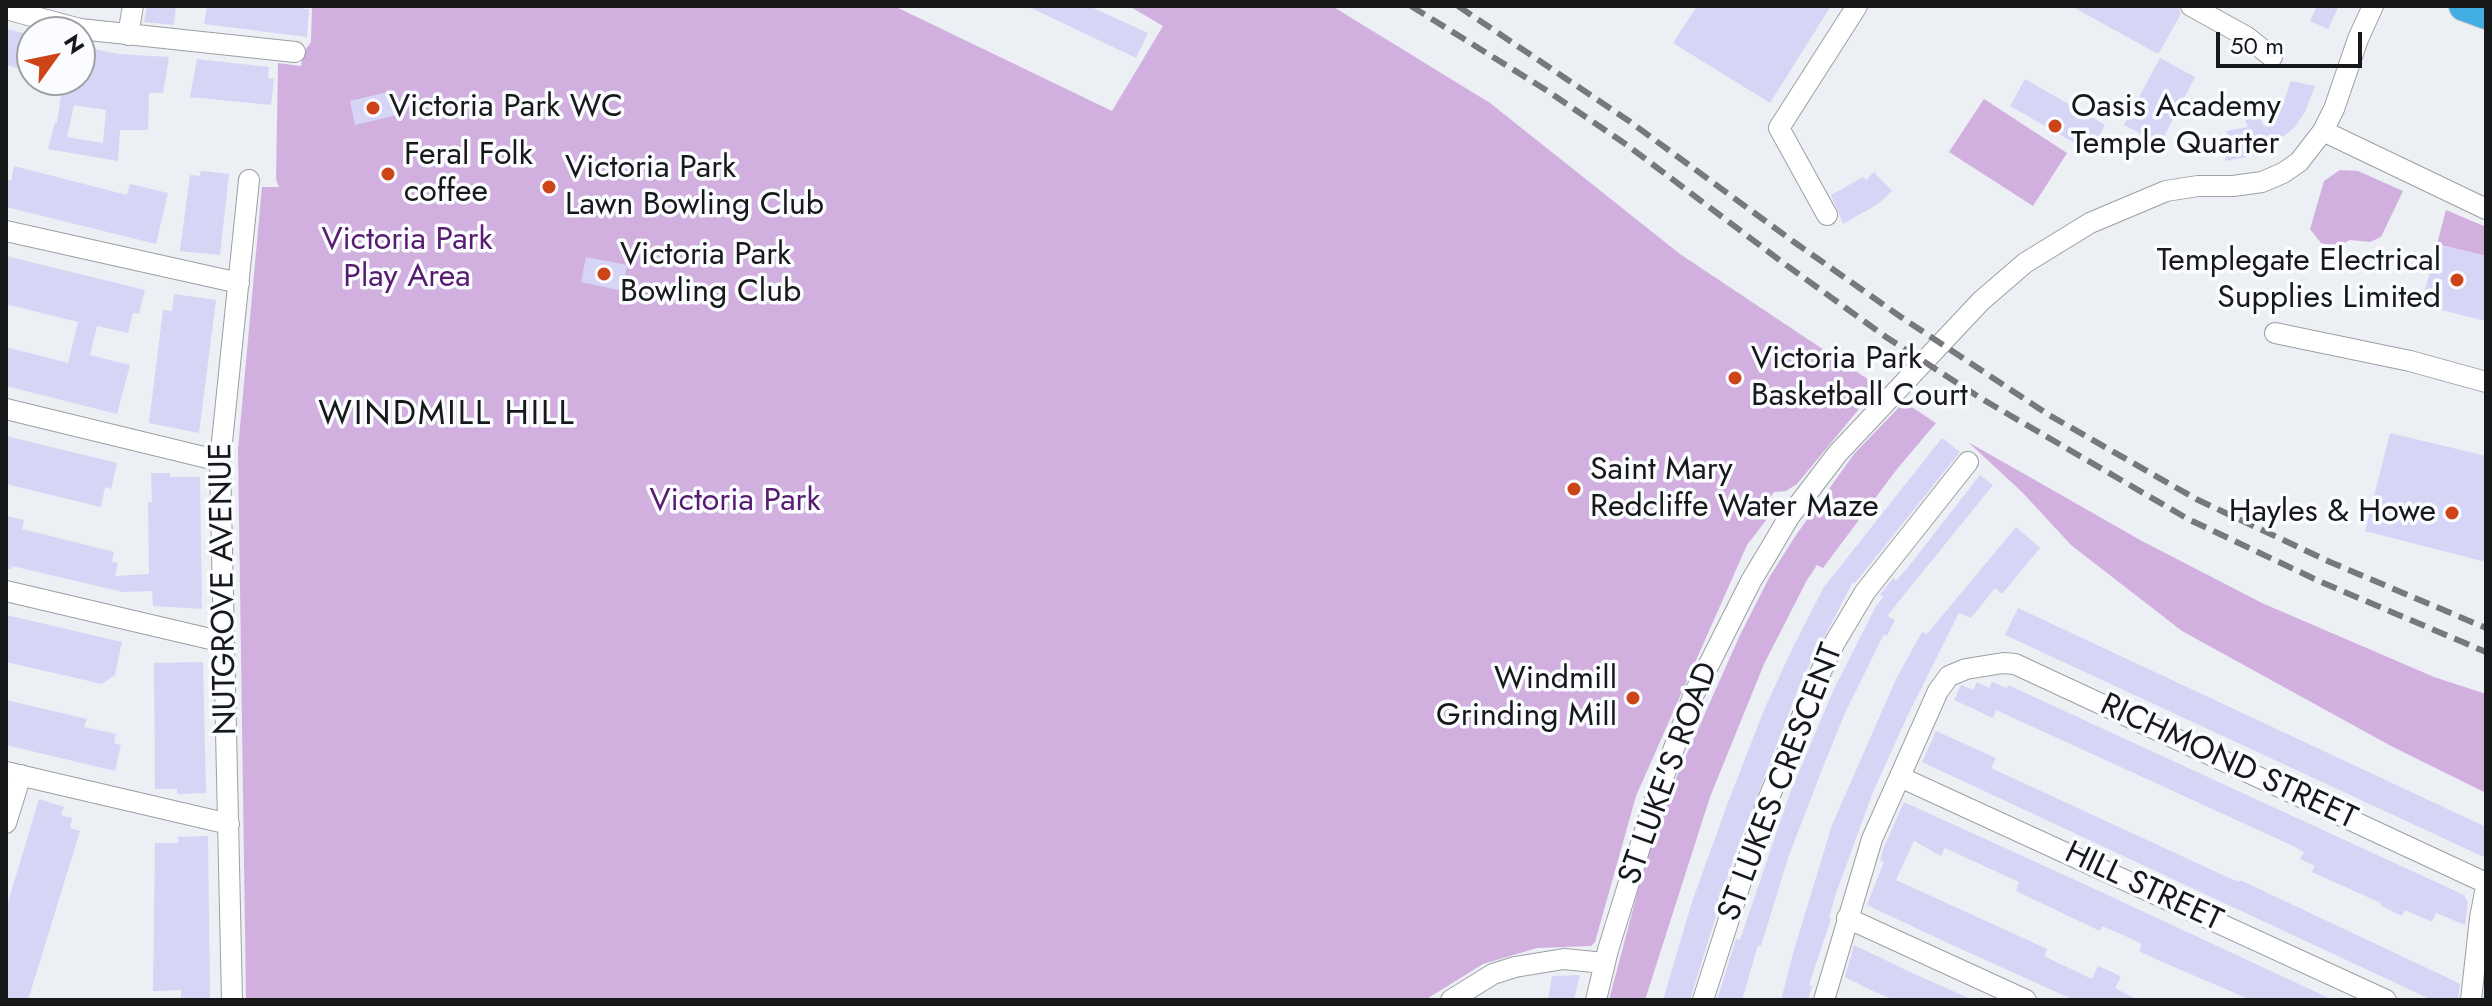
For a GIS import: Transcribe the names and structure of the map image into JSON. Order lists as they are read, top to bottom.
{
  "streets": {
    "street": [
      "NUTGROVE AVENUE",
      "RICHMOND STREET",
      "ST LUKE'S ROAD",
      "ST LUKES CRESCENT",
      "HILL STREET"
    ]
  },
  "crossings": [
    ["RICHMOND STREET", "HILL STREET"]
  ],
  "districts": ["WINDMILL HILL"],
  "parks": ["Victoria Park Play Area", "Victoria Park"],
  "places": [
    "Victoria Park WC",
    "Oasis Academy Temple Quarter",
    "Feral Folk coffee",
    "Victoria Park Lawn Bowling Club",
    "Victoria Park Bowling Club",
    "Templegate Electrical Supplies Limited",
    "Victoria Park Basketball Court",
    "Saint Mary Redcliffe Water Maze",
    "Hayles & Howe",
    "Windmill Grinding Mill"
  ],
  "scale_bar": "50 m",
  "north": "top right"
}
